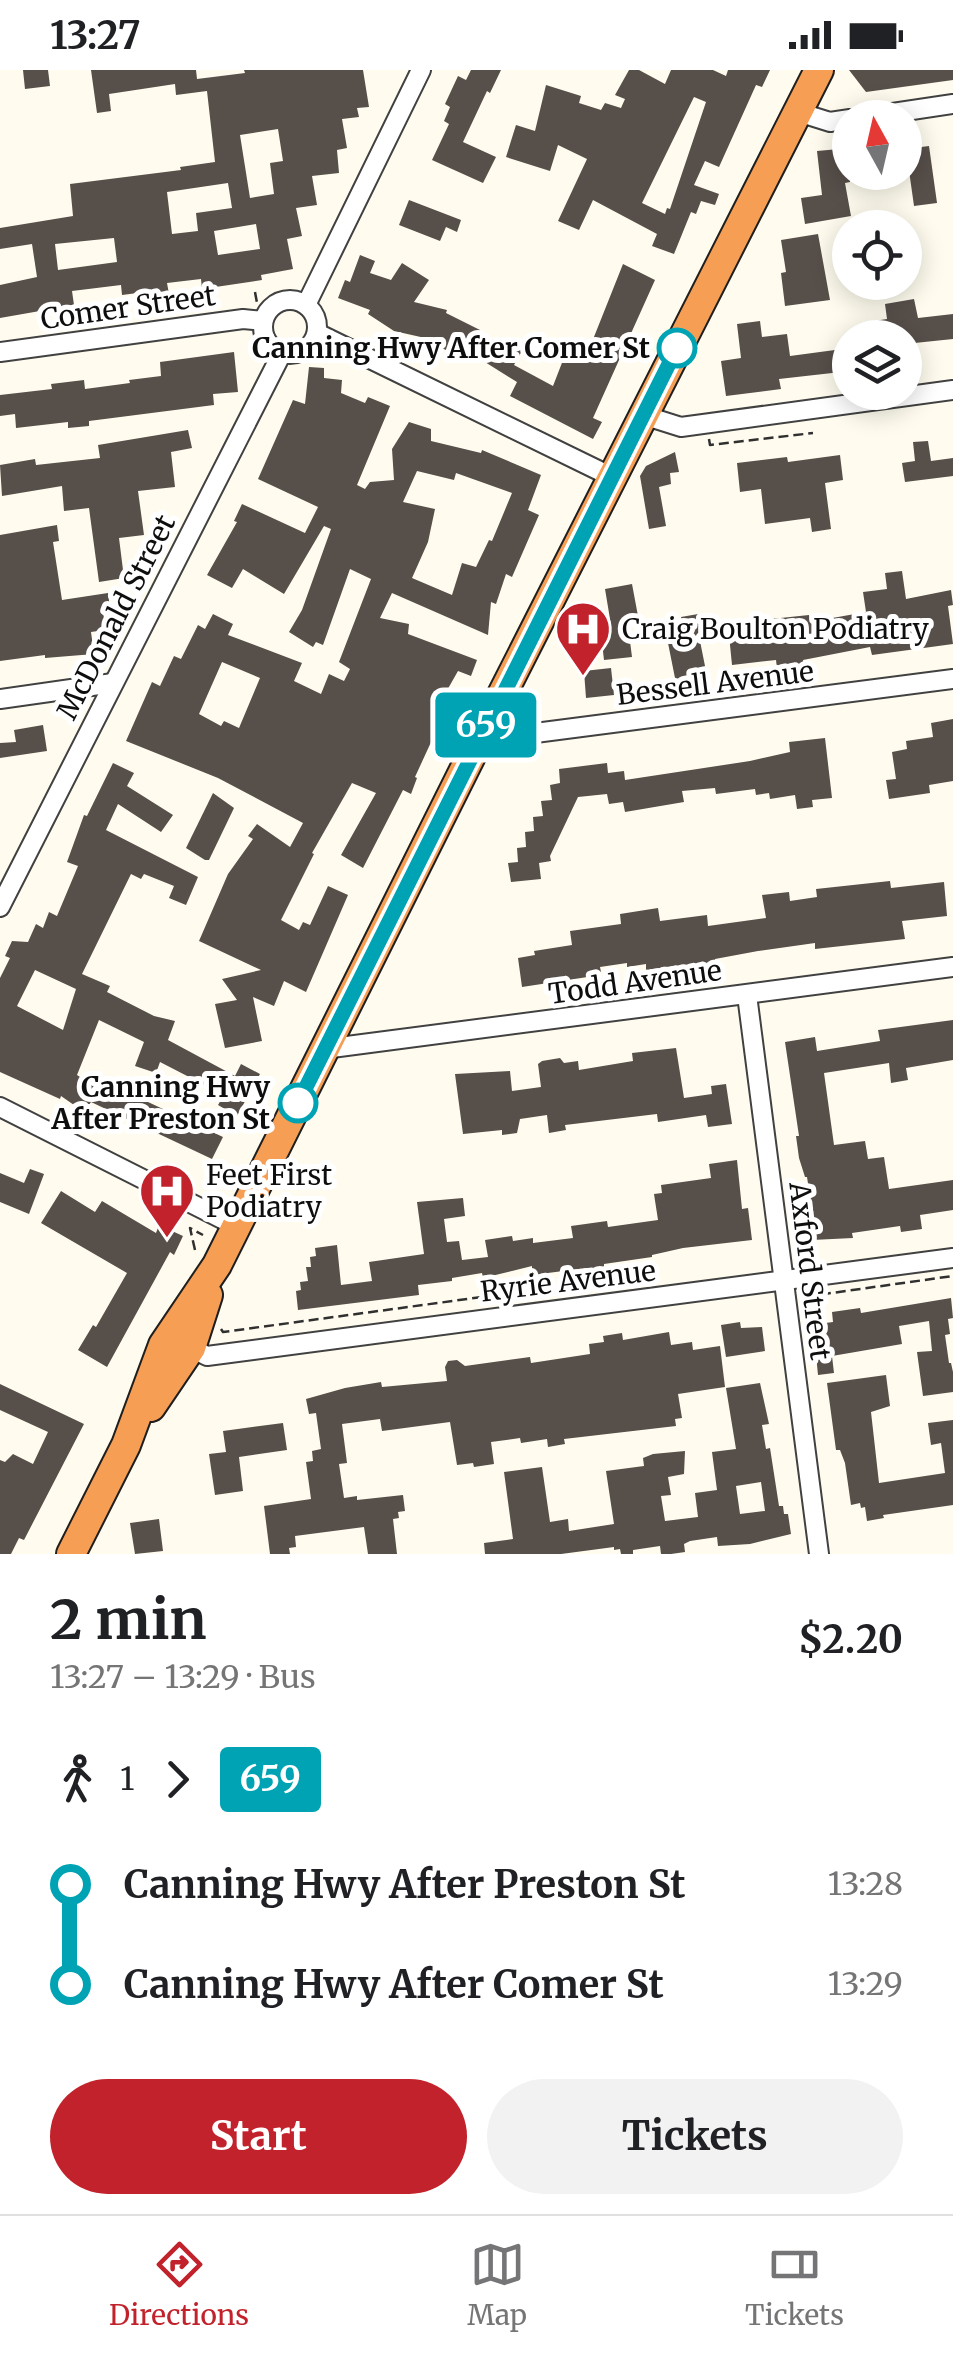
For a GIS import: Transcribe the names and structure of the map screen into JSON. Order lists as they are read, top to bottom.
{
  "streets": {
    "street": [
      "Comer Street",
      "McDonald Street",
      "Bessell Avenue",
      "Todd Avenue",
      "Axford Street",
      "Ryrie Avenue"
    ]
  },
  "crossings": [
    ["Comer Street", "McDonald Street"],
    ["Todd Avenue", "Axford Street"],
    ["Axford Street", "Ryrie Avenue"]
  ],
  "places": {
    "other": ["Canning Hwy After Comer St", "Canning Hwy After Preston St"],
    "hospital": ["Craig Boulton Podiatry", "Feet First Podiatry"]
  },
  "lines": ["bus line 659"],
  "north": "top",
  "page": {
    "status": "13:27",
    "on_map": "659",
    "heading": ["2 min", "13:27 – 13:29 · Bus", "$2.20"],
    "legs": ["1", "659"],
    "list": [
      {
        "name": "Canning Hwy After Preston St",
        "value": "13:28"
      },
      {
        "name": "Canning Hwy After Comer St",
        "value": "13:29"
      }
    ],
    "buttons": ["Start", "Tickets"],
    "tabs": ["Directions", "Map", "Tickets"]
  }
}
